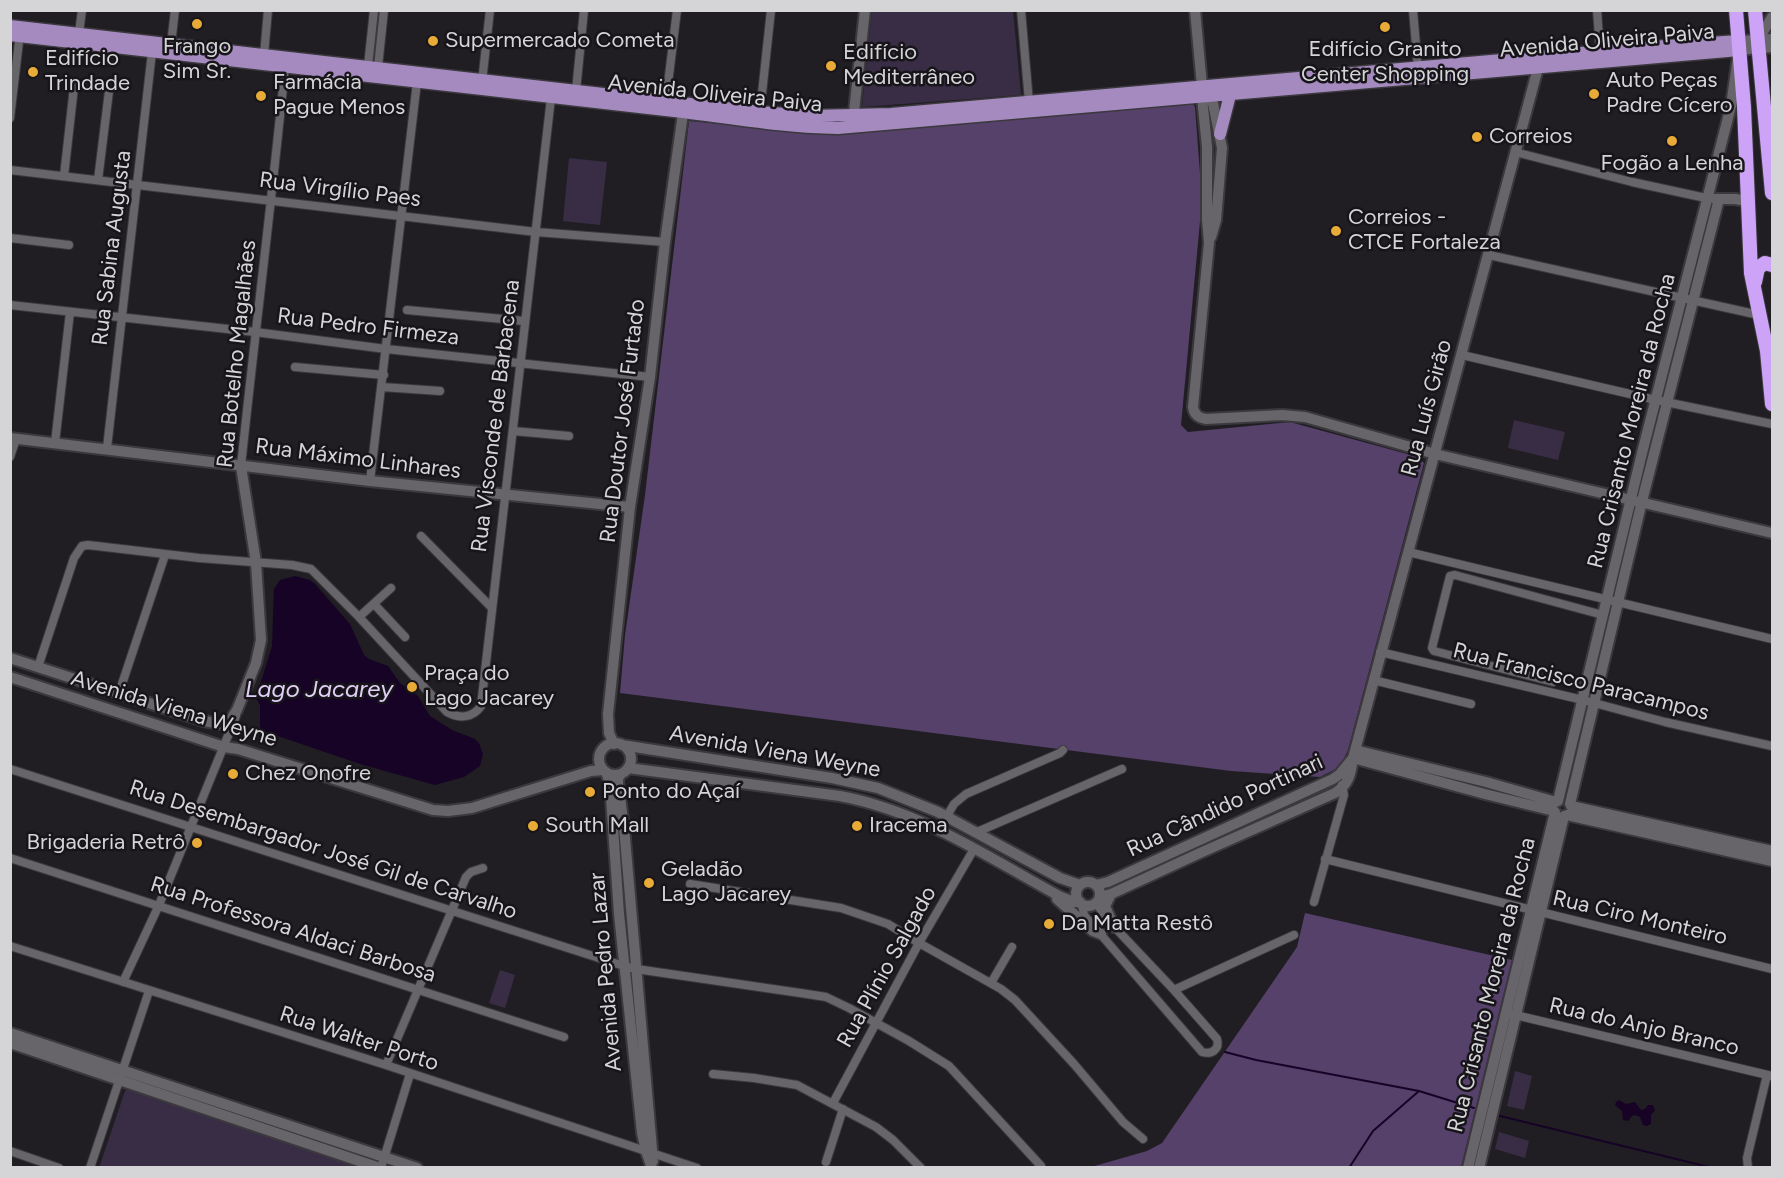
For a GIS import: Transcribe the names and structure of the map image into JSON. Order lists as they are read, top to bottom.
{
  "streets": {
    "main road": ["Avenida Oliveira Paiva"],
    "street": [
      "Rua Virgílio Paes",
      "Rua Sabina Augusta",
      "Rua Pedro Firmeza",
      "Rua Botelho Magalhães",
      "Rua Luís Girão",
      "Rua Visconde de Barbacena",
      "Rua Doutor José Furtado",
      "Rua Crisanto Moreira da Rocha",
      "Rua Máximo Linhares",
      "Rua Francisco Paracampos",
      "Avenida Viena Weyne",
      "Rua Cândido Portinari",
      "Rua Desembargador José Gil de Carvalho",
      "Rua Ciro Monteiro",
      "Rua Professora Aldaci Barbosa",
      "Rua Plínio Salgado",
      "Avenida Pedro Lazar",
      "Rua do Anjo Branco",
      "Rua Walter Porto"
    ]
  },
  "crossings": [
    ["Avenida Oliveira Paiva", "Rua Sabina Augusta"],
    ["Avenida Oliveira Paiva", "Rua Botelho Magalhães"],
    ["Avenida Oliveira Paiva", "Rua Luís Girão"],
    ["Avenida Oliveira Paiva", "Rua Visconde de Barbacena"],
    ["Avenida Oliveira Paiva", "Rua Doutor José Furtado"],
    ["Avenida Oliveira Paiva", "Rua Crisanto Moreira da Rocha"],
    ["Rua Virgílio Paes", "Rua Sabina Augusta"],
    ["Rua Virgílio Paes", "Rua Botelho Magalhães"],
    ["Rua Virgílio Paes", "Rua Visconde de Barbacena"],
    ["Rua Virgílio Paes", "Rua Doutor José Furtado"],
    ["Rua Sabina Augusta", "Rua Pedro Firmeza"],
    ["Rua Sabina Augusta", "Rua Máximo Linhares"],
    ["Rua Pedro Firmeza", "Rua Botelho Magalhães"],
    ["Rua Pedro Firmeza", "Rua Visconde de Barbacena"],
    ["Rua Pedro Firmeza", "Rua Doutor José Furtado"],
    ["Rua Botelho Magalhães", "Rua Máximo Linhares"],
    ["Rua Botelho Magalhães", "Avenida Viena Weyne"],
    ["Rua Botelho Magalhães", "Rua Desembargador José Gil de Carvalho"],
    ["Rua Botelho Magalhães", "Rua Professora Aldaci Barbosa"],
    ["Rua Botelho Magalhães", "Rua Walter Porto"],
    ["Rua Luís Girão", "Rua Francisco Paracampos"],
    ["Rua Luís Girão", "Rua Cândido Portinari"],
    ["Rua Visconde de Barbacena", "Rua Máximo Linhares"],
    ["Rua Doutor José Furtado", "Rua Máximo Linhares"],
    ["Rua Doutor José Furtado", "Avenida Viena Weyne"],
    ["Rua Doutor José Furtado", "Avenida Pedro Lazar"],
    ["Rua Crisanto Moreira da Rocha", "Rua Francisco Paracampos"],
    ["Rua Crisanto Moreira da Rocha", "Rua Ciro Monteiro"],
    ["Rua Crisanto Moreira da Rocha", "Rua do Anjo Branco"],
    ["Avenida Viena Weyne", "Rua Cândido Portinari"],
    ["Avenida Viena Weyne", "Rua Plínio Salgado"],
    ["Avenida Viena Weyne", "Avenida Pedro Lazar"],
    ["Rua Desembargador José Gil de Carvalho", "Rua Plínio Salgado"],
    ["Rua Desembargador José Gil de Carvalho", "Avenida Pedro Lazar"],
    ["Avenida Pedro Lazar", "Rua Walter Porto"]
  ],
  "water": ["Lago Jacarey"],
  "places": [
    "Frango Sim Sr.",
    "Edifício Granito Center Shopping",
    "Supermercado Cometa",
    "Edifício Mediterrâneo",
    "Edifício Trindade",
    "Auto Peças Padre Cícero",
    "Farmácia Pague Menos",
    "Correios",
    "Fogão a Lenha",
    "Correios - CTCE Fortaleza",
    "Praça do Lago Jacarey",
    "Chez Onofre",
    "Ponto do Açaí",
    "South Mall",
    "Iracema",
    "Brigaderia Retrô",
    "Geladão Lago Jacarey",
    "Da Matta Restô"
  ]
}
